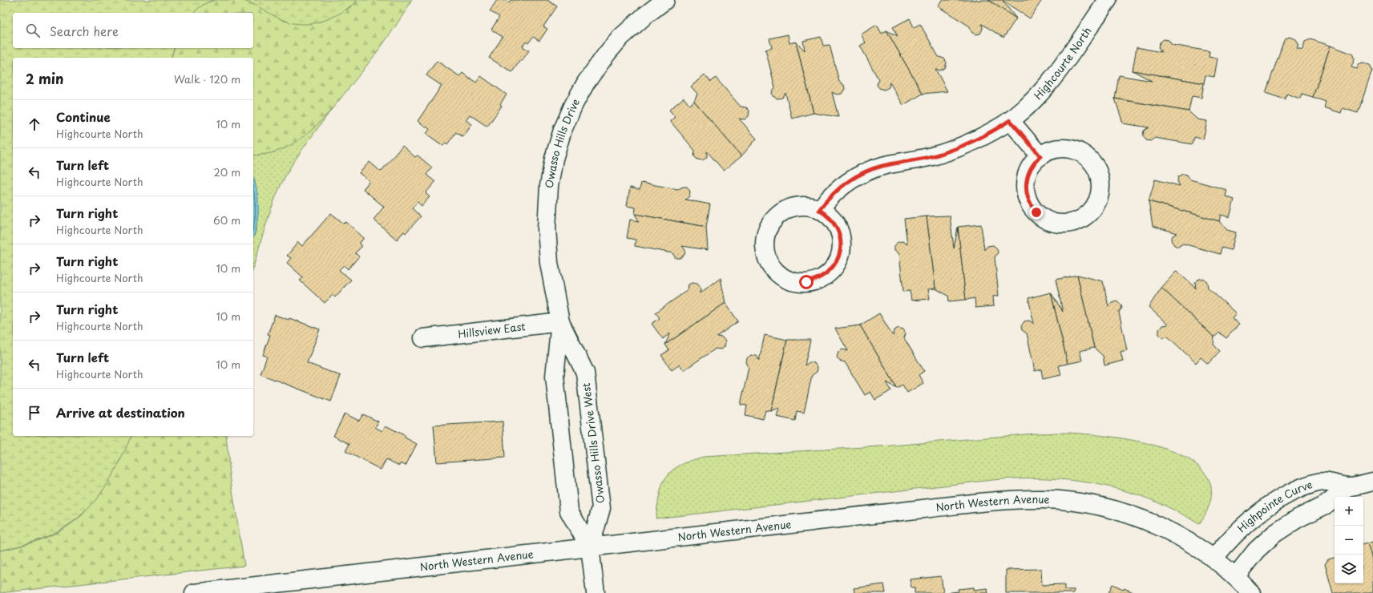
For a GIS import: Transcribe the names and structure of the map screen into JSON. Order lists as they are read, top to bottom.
{
  "streets": {
    "street": [
      "Highcourte North",
      "Owasso Hills Drive",
      "Hillsview East",
      "Owasso Hills Drive West",
      "North Western Avenue",
      "Highpointe Curve"
    ]
  },
  "crossings": [
    ["Owasso Hills Drive", "Hillsview East"],
    ["Owasso Hills Drive", "Owasso Hills Drive West"],
    ["Hillsview East", "Owasso Hills Drive West"],
    ["Owasso Hills Drive West", "North Western Avenue"],
    ["North Western Avenue", "Highpointe Curve"]
  ],
  "page": {
    "search": "Search here",
    "heading": ["2 min", "Walk · 120 m"],
    "list": [
      ["Continue", "Highcourte North", "10 m"],
      ["Turn left", "Highcourte North", "20 m"],
      ["Turn right", "Highcourte North", "60 m"],
      ["Turn right", "Highcourte North", "10 m"],
      ["Turn right", "Highcourte North", "10 m"],
      ["Turn left", "Highcourte North", "10 m"],
      "Arrive at destination"
    ],
    "map_buttons": ["+", "−"]
  }
}
